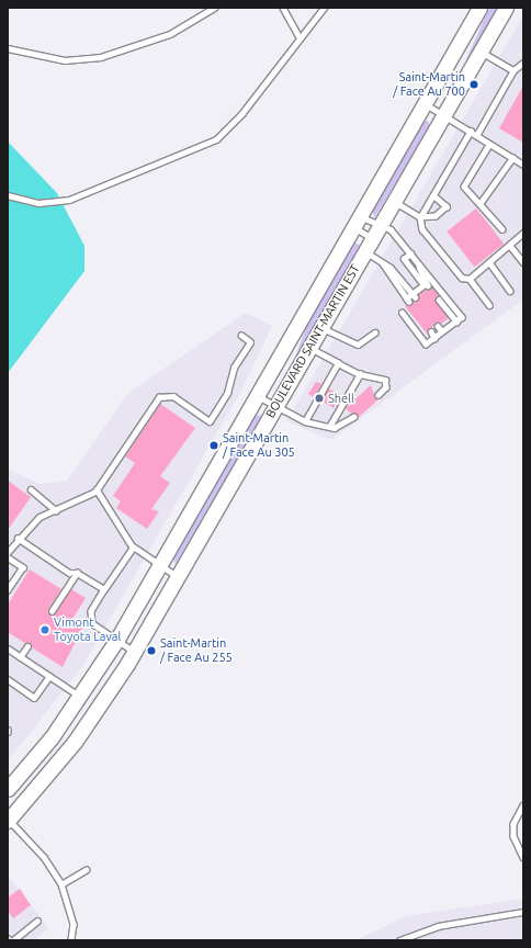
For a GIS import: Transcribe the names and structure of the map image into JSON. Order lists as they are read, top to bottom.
{
  "streets": {
    "main road": ["BOULEVARD SAINT-MARTIN EST"]
  },
  "places": [
    "Saint-Martin / Face Au 700",
    "Shell",
    "Saint-Martin / Face Au 305",
    "Vimont Toyota Laval",
    "Saint-Martin / Face Au 255"
  ]
}
